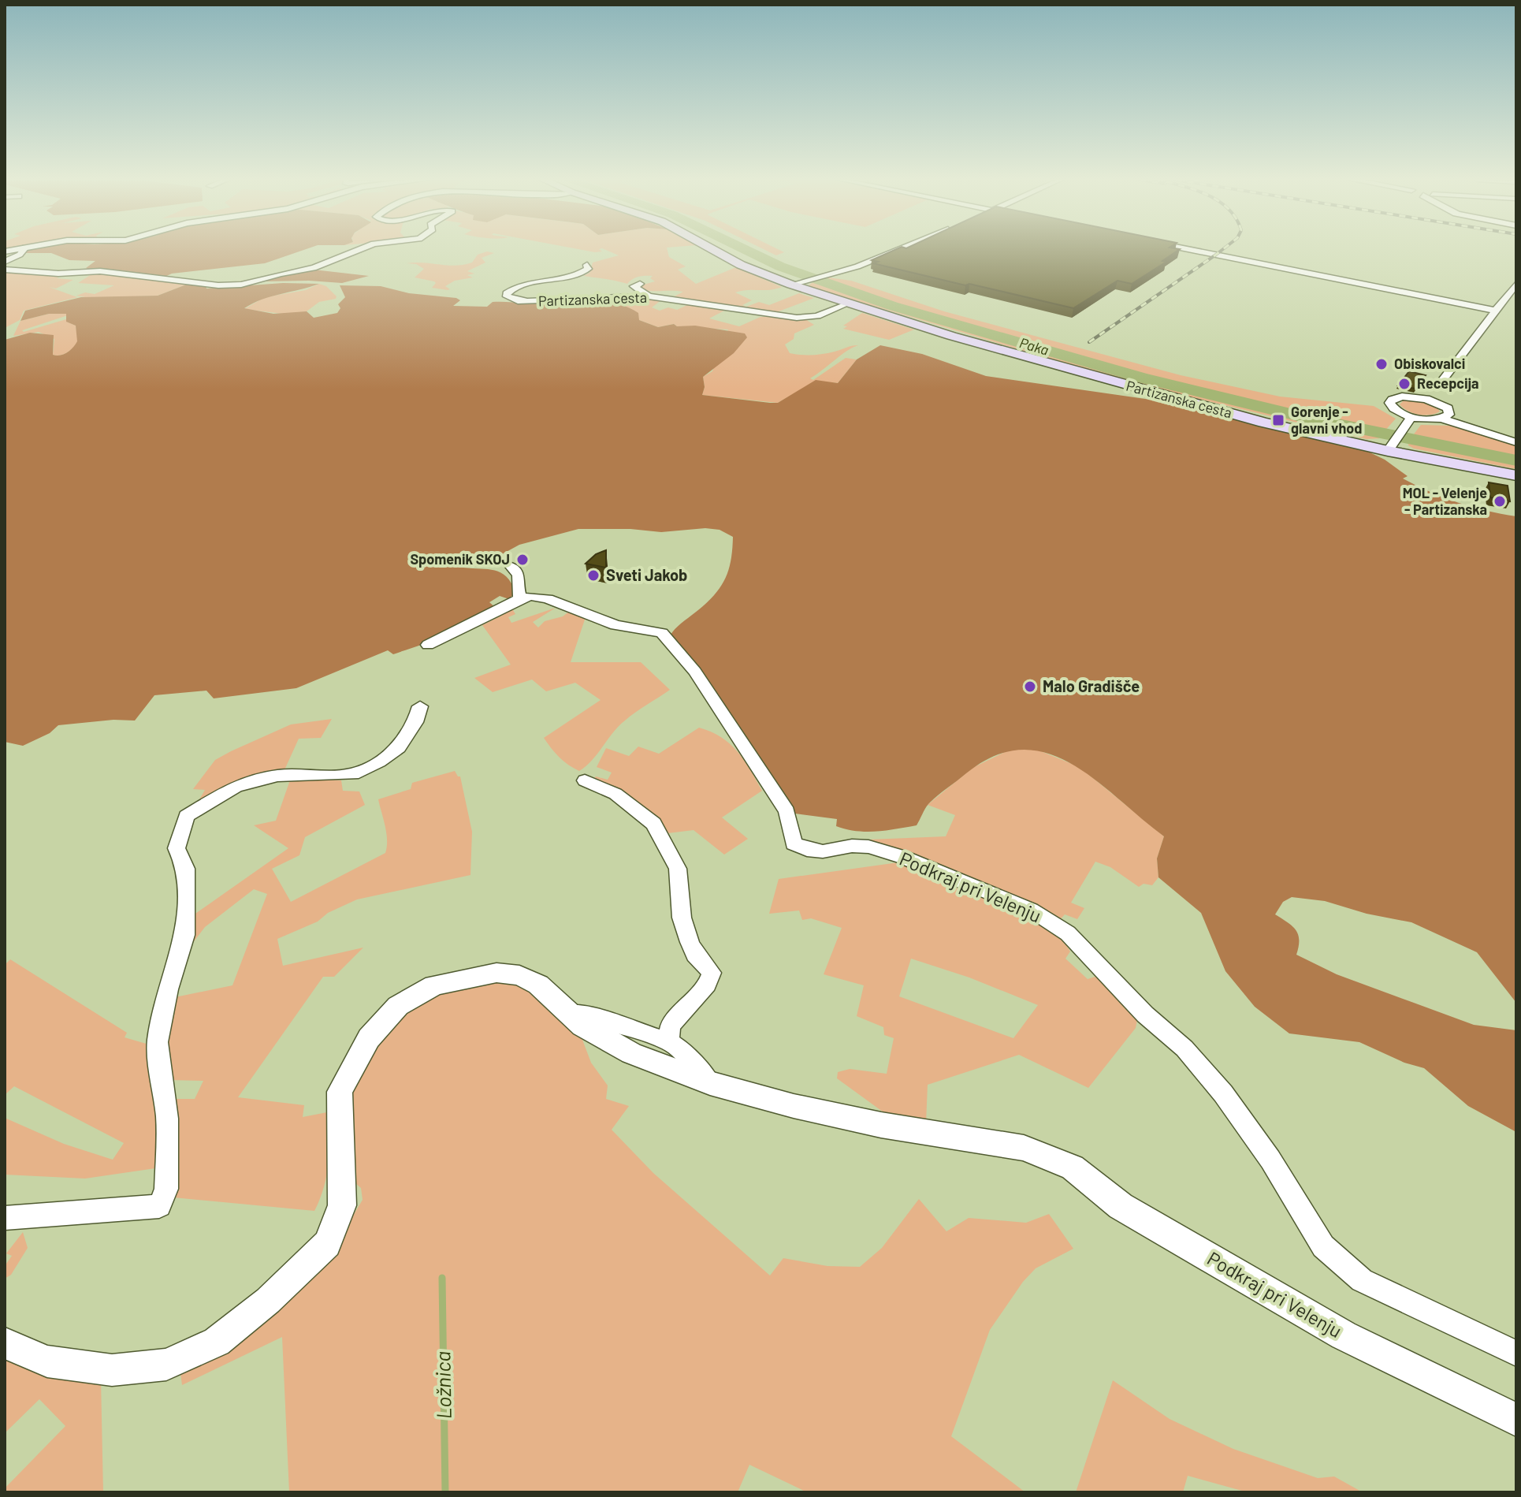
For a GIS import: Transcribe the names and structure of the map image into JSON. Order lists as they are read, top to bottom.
{
  "streets": {
    "main road": ["Partizanska cesta"],
    "street": ["Podkraj pri Velenju"]
  },
  "water": ["Paka", "Ložnica"],
  "places": {
    "other": [
      "Obiskovalci",
      "Recepcija",
      "MOL - Velenje - Partizanska",
      "Spomenik SKOJ",
      "Sveti Jakob",
      "Malo Gradišče"
    ],
    "transit": ["Gorenje - glavni vhod"]
  }
}
